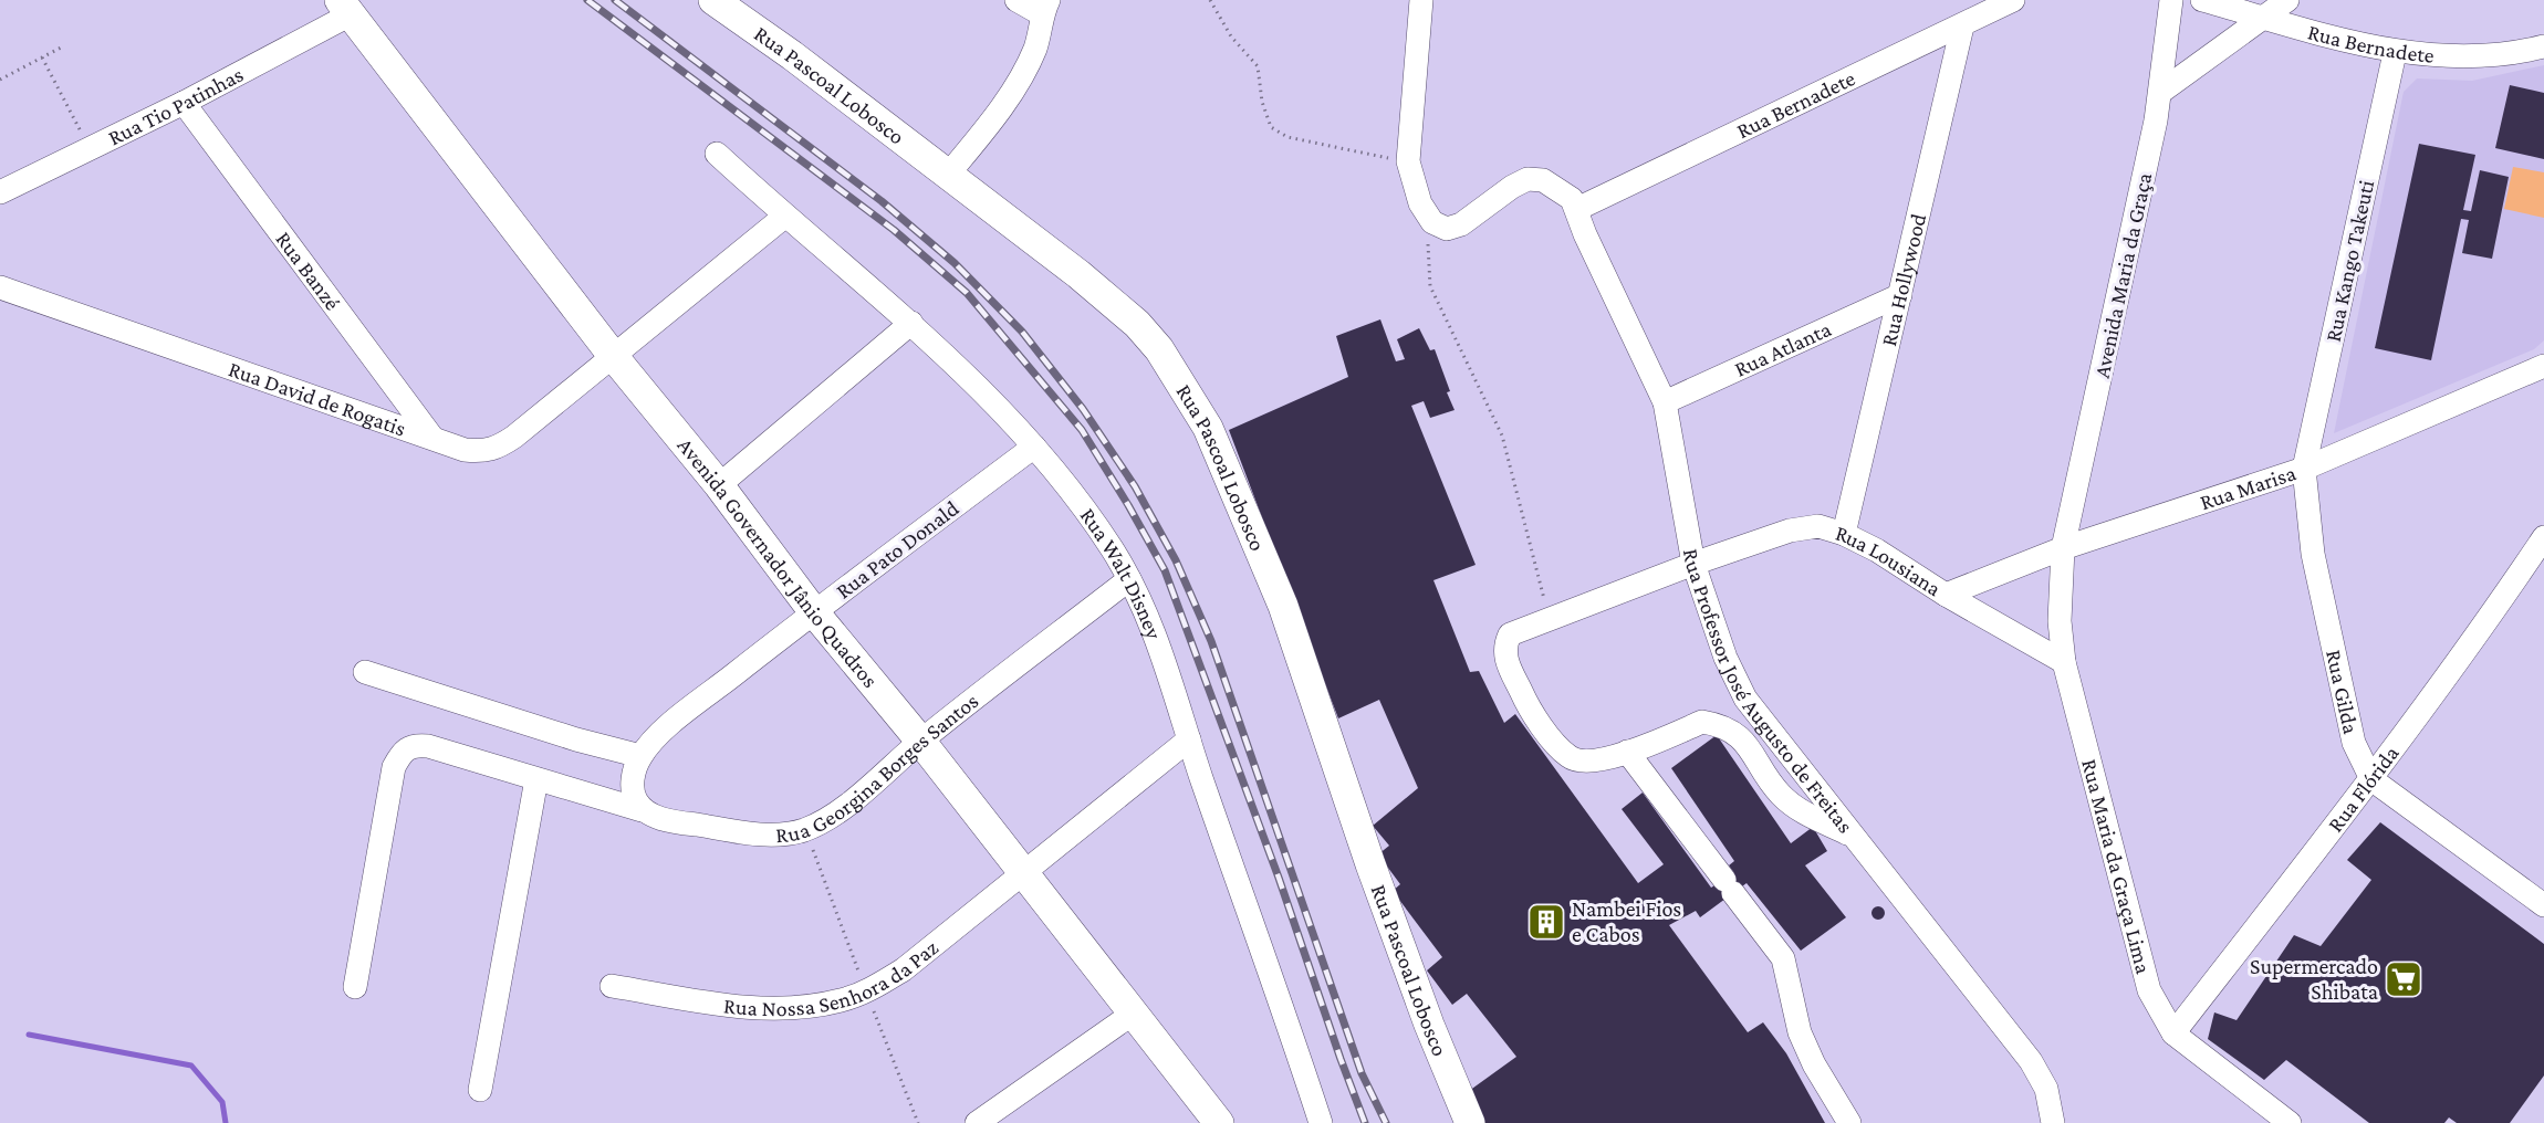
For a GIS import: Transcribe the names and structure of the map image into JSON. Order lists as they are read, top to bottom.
{
  "streets": {
    "main road": ["Rua Pascoal Lobosco", "Avenida Governador Jânio Quadros"],
    "street": [
      "Rua Bernadete",
      "Rua Tio Patinhas",
      "Rua Kango Takeuti",
      "Rua Banzé",
      "Avenida Maria da Graça",
      "Rua Hollywood",
      "Rua Atlanta",
      "Rua David de Rogatis",
      "Rua Marisa",
      "Rua Pato Donald",
      "Rua Lousiana",
      "Rua Walt Disney",
      "Rua Professor José Augusto de Freitas",
      "Rua Gilda",
      "Rua Georgina Borges Santos",
      "Rua Flórida",
      "Rua Maria da Graça Lima",
      "Rua Nossa Senhora da Paz"
    ]
  },
  "crossings": [
    ["Rua Bernadete", "Rua Kango Takeuti"],
    ["Rua Bernadete", "Rua Hollywood"],
    ["Rua Bernadete", "Rua Professor José Augusto de Freitas"],
    ["Rua Tio Patinhas", "Rua Banzé"],
    ["Rua Tio Patinhas", "Avenida Governador Jânio Quadros"],
    ["Rua Kango Takeuti", "Rua Marisa"],
    ["Rua Kango Takeuti", "Rua Gilda"],
    ["Rua Banzé", "Rua David de Rogatis"],
    ["Avenida Maria da Graça", "Rua Marisa"],
    ["Avenida Maria da Graça", "Rua Maria da Graça Lima"],
    ["Rua Hollywood", "Rua Atlanta"],
    ["Rua Hollywood", "Rua Lousiana"],
    ["Rua Atlanta", "Rua Professor José Augusto de Freitas"],
    ["Rua David de Rogatis", "Avenida Governador Jânio Quadros"],
    ["Rua David de Rogatis", "Rua Walt Disney"],
    ["Rua Marisa", "Rua Lousiana"],
    ["Rua Marisa", "Rua Gilda"],
    ["Rua Marisa", "Rua Maria da Graça Lima"],
    ["Rua Pato Donald", "Avenida Governador Jânio Quadros"],
    ["Rua Pato Donald", "Rua Walt Disney"],
    ["Avenida Governador Jânio Quadros", "Rua Georgina Borges Santos"],
    ["Avenida Governador Jânio Quadros", "Rua Nossa Senhora da Paz"],
    ["Rua Lousiana", "Rua Professor José Augusto de Freitas"],
    ["Rua Lousiana", "Rua Maria da Graça Lima"],
    ["Rua Walt Disney", "Rua Georgina Borges Santos"],
    ["Rua Walt Disney", "Rua Nossa Senhora da Paz"],
    ["Rua Gilda", "Rua Flórida"],
    ["Rua Flórida", "Rua Maria da Graça Lima"]
  ],
  "places": {
    "building": ["Nambei Fios e Cabos"],
    "supermarket": ["Supermercado Shibata"]
  }
}
